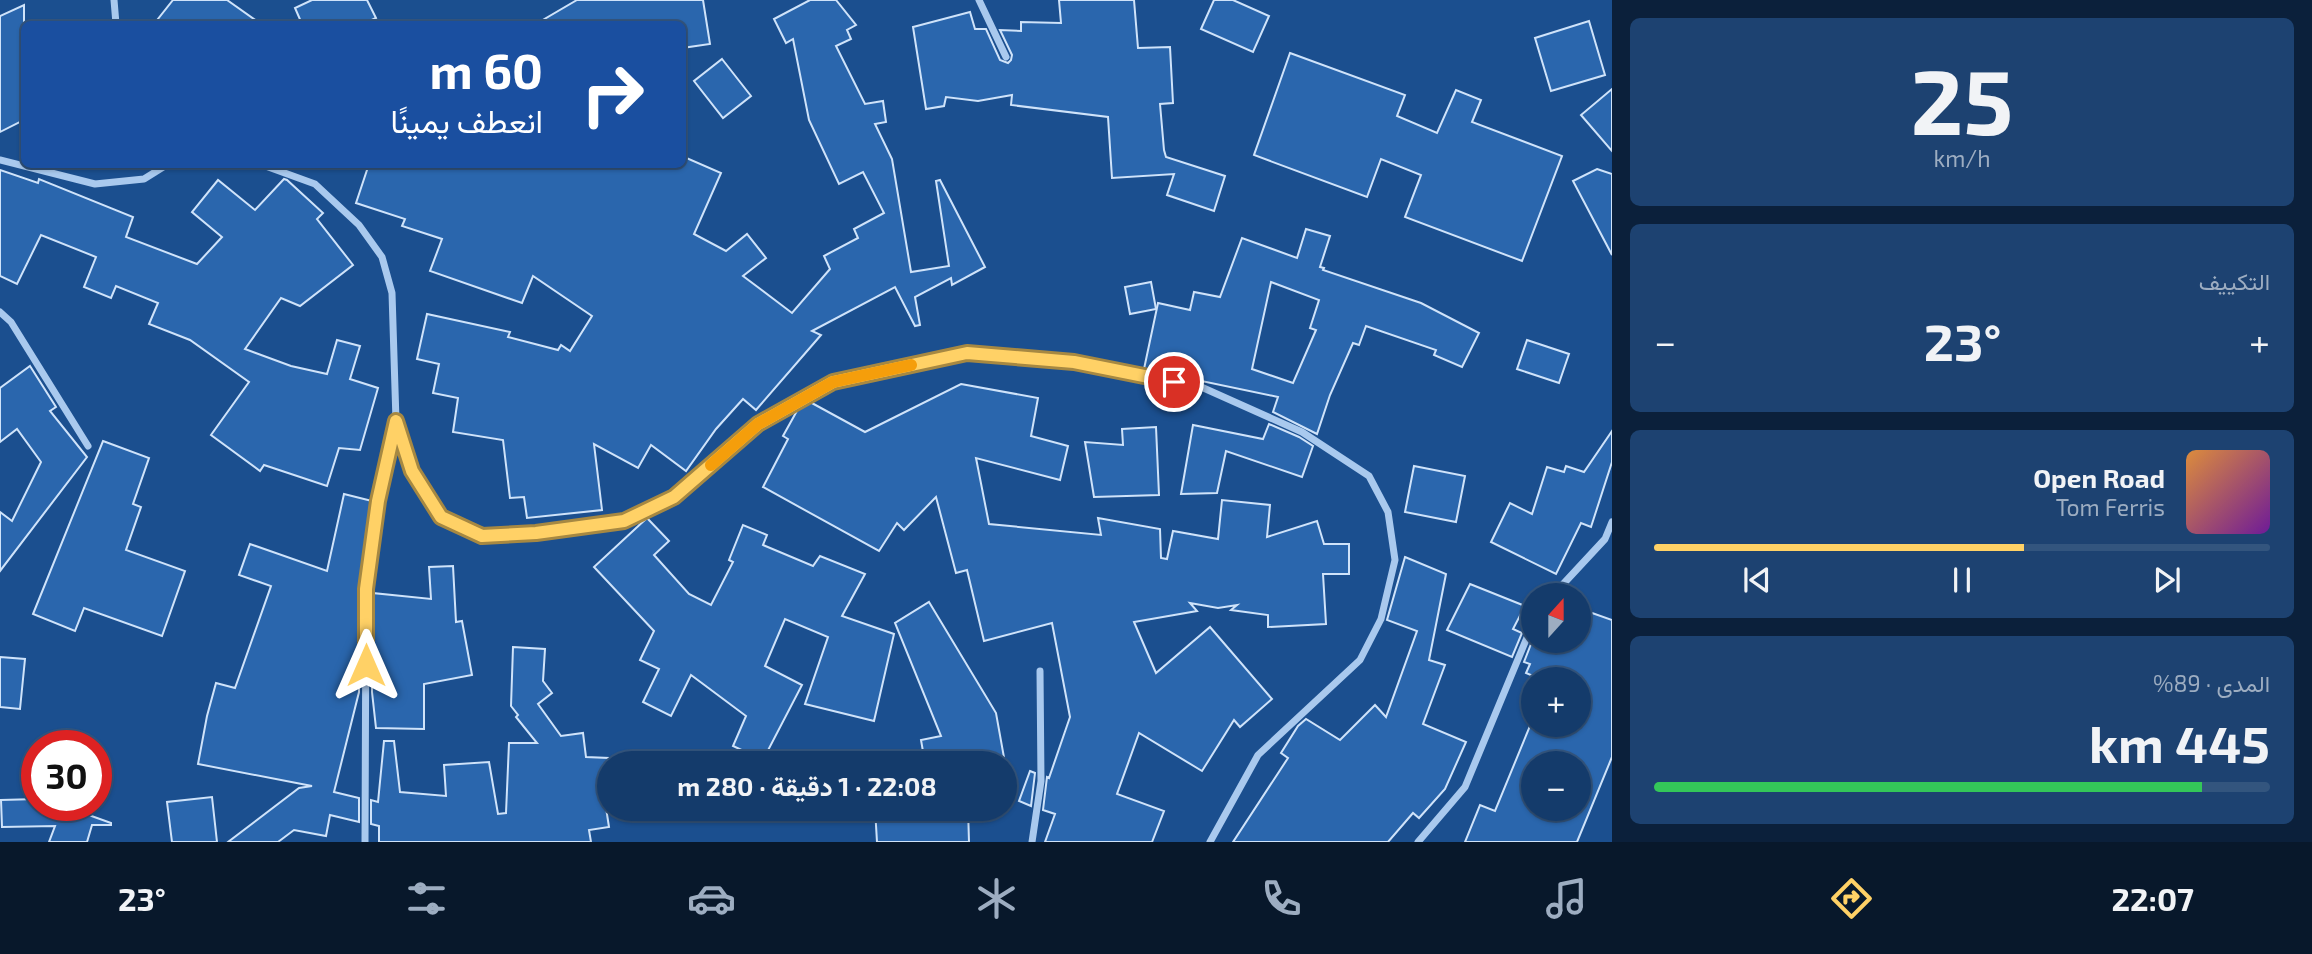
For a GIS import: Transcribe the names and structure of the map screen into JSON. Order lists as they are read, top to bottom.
{
  "north": "top",
  "page": {
    "tile": [
      ["25", "km/h"],
      "التكييف",
      ["المدى · 89%", "445 km"]
    ],
    "turn": ["60 m", "انعطف يمينًا"],
    "heat": ["−", "23°", "+"],
    "song": ["Open Road", "Tom Ferris"],
    "map_buttons": ["+", "−"],
    "limit": "30",
    "trip": "22:08 · 1 دقيقة · 280 m",
    "tabs": ["22:07", "23°"]
  }
}
